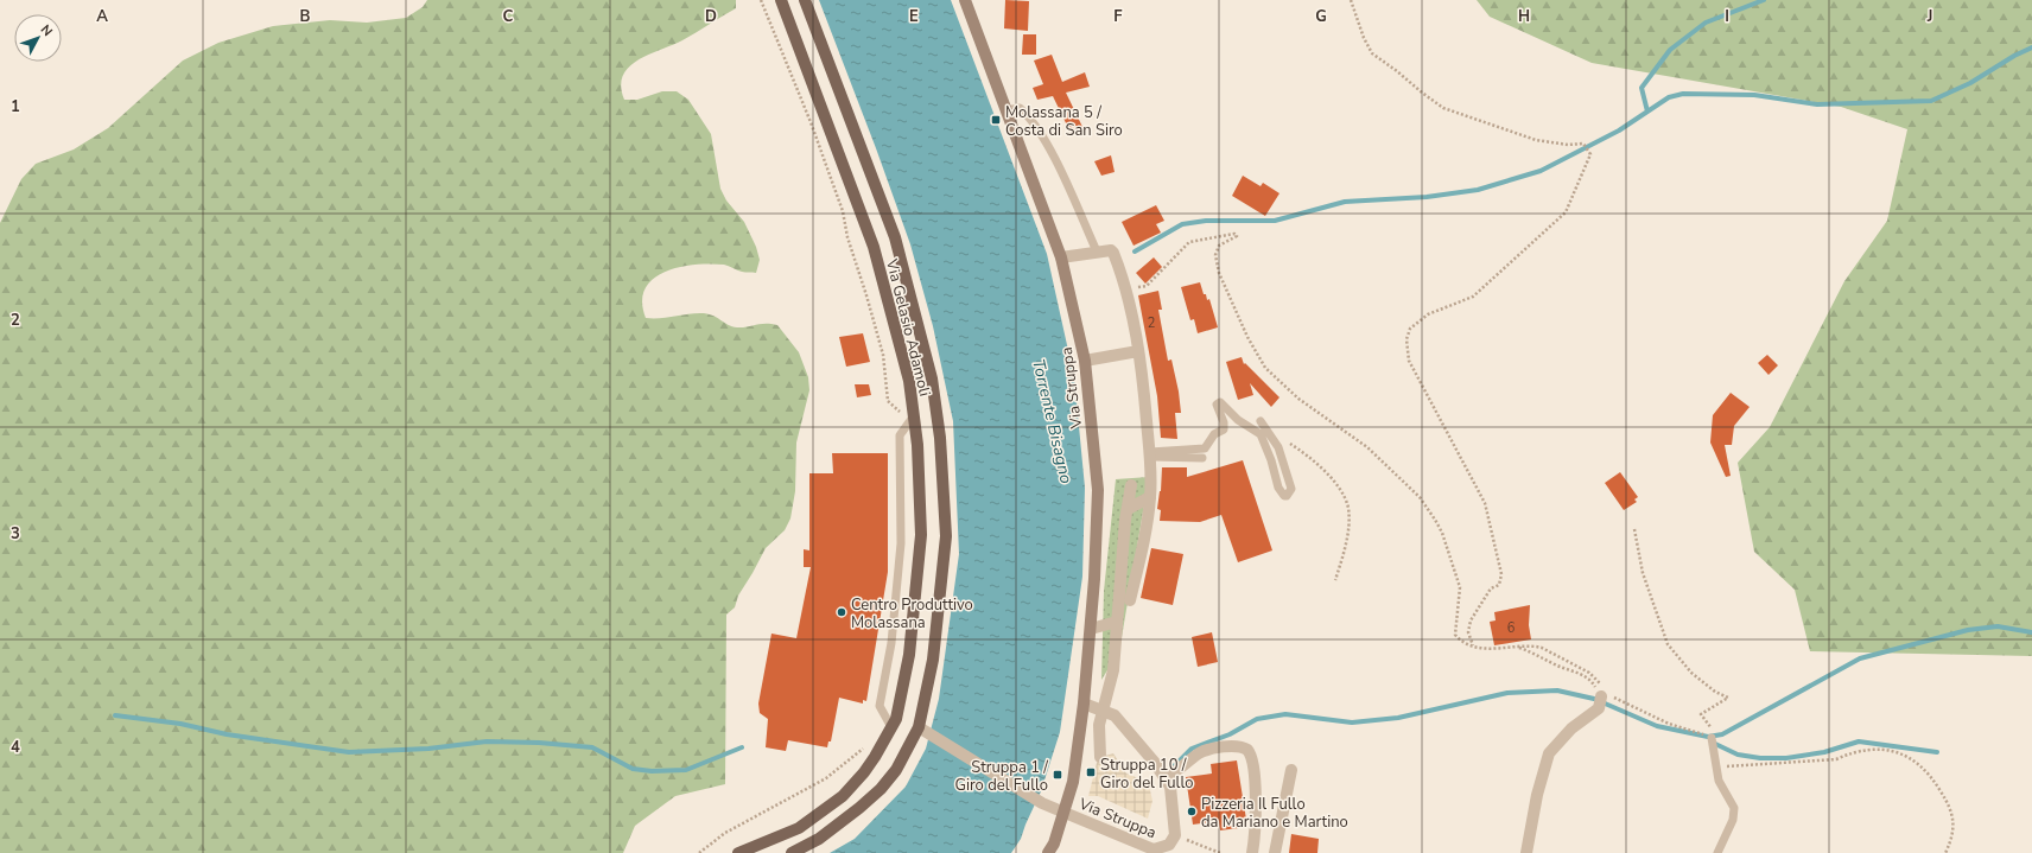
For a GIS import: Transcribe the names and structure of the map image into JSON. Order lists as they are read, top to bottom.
{
  "streets": {
    "main road": ["Via Gelasio Adamoli", "Via Struppa"]
  },
  "water": ["Torrente Bisagno"],
  "places": {
    "transit": ["Molassana 5 / Costa di San Siro", "Struppa 10 / Giro del Fullo", "Struppa 1 / Giro del Fullo"],
    "other": ["Centro Produttivo Molassana", "Pizzeria Il Fullo da Mariano e Martino"]
  },
  "house_numbers": ["2", "6"],
  "north": "top right",
  "grid": {
    "columns": [
      "A",
      "B",
      "C",
      "D",
      "E",
      "F",
      "G",
      "H",
      "I",
      "J"
    ],
    "rows": [
      "1",
      "2",
      "3",
      "4"
    ]
  }
}
